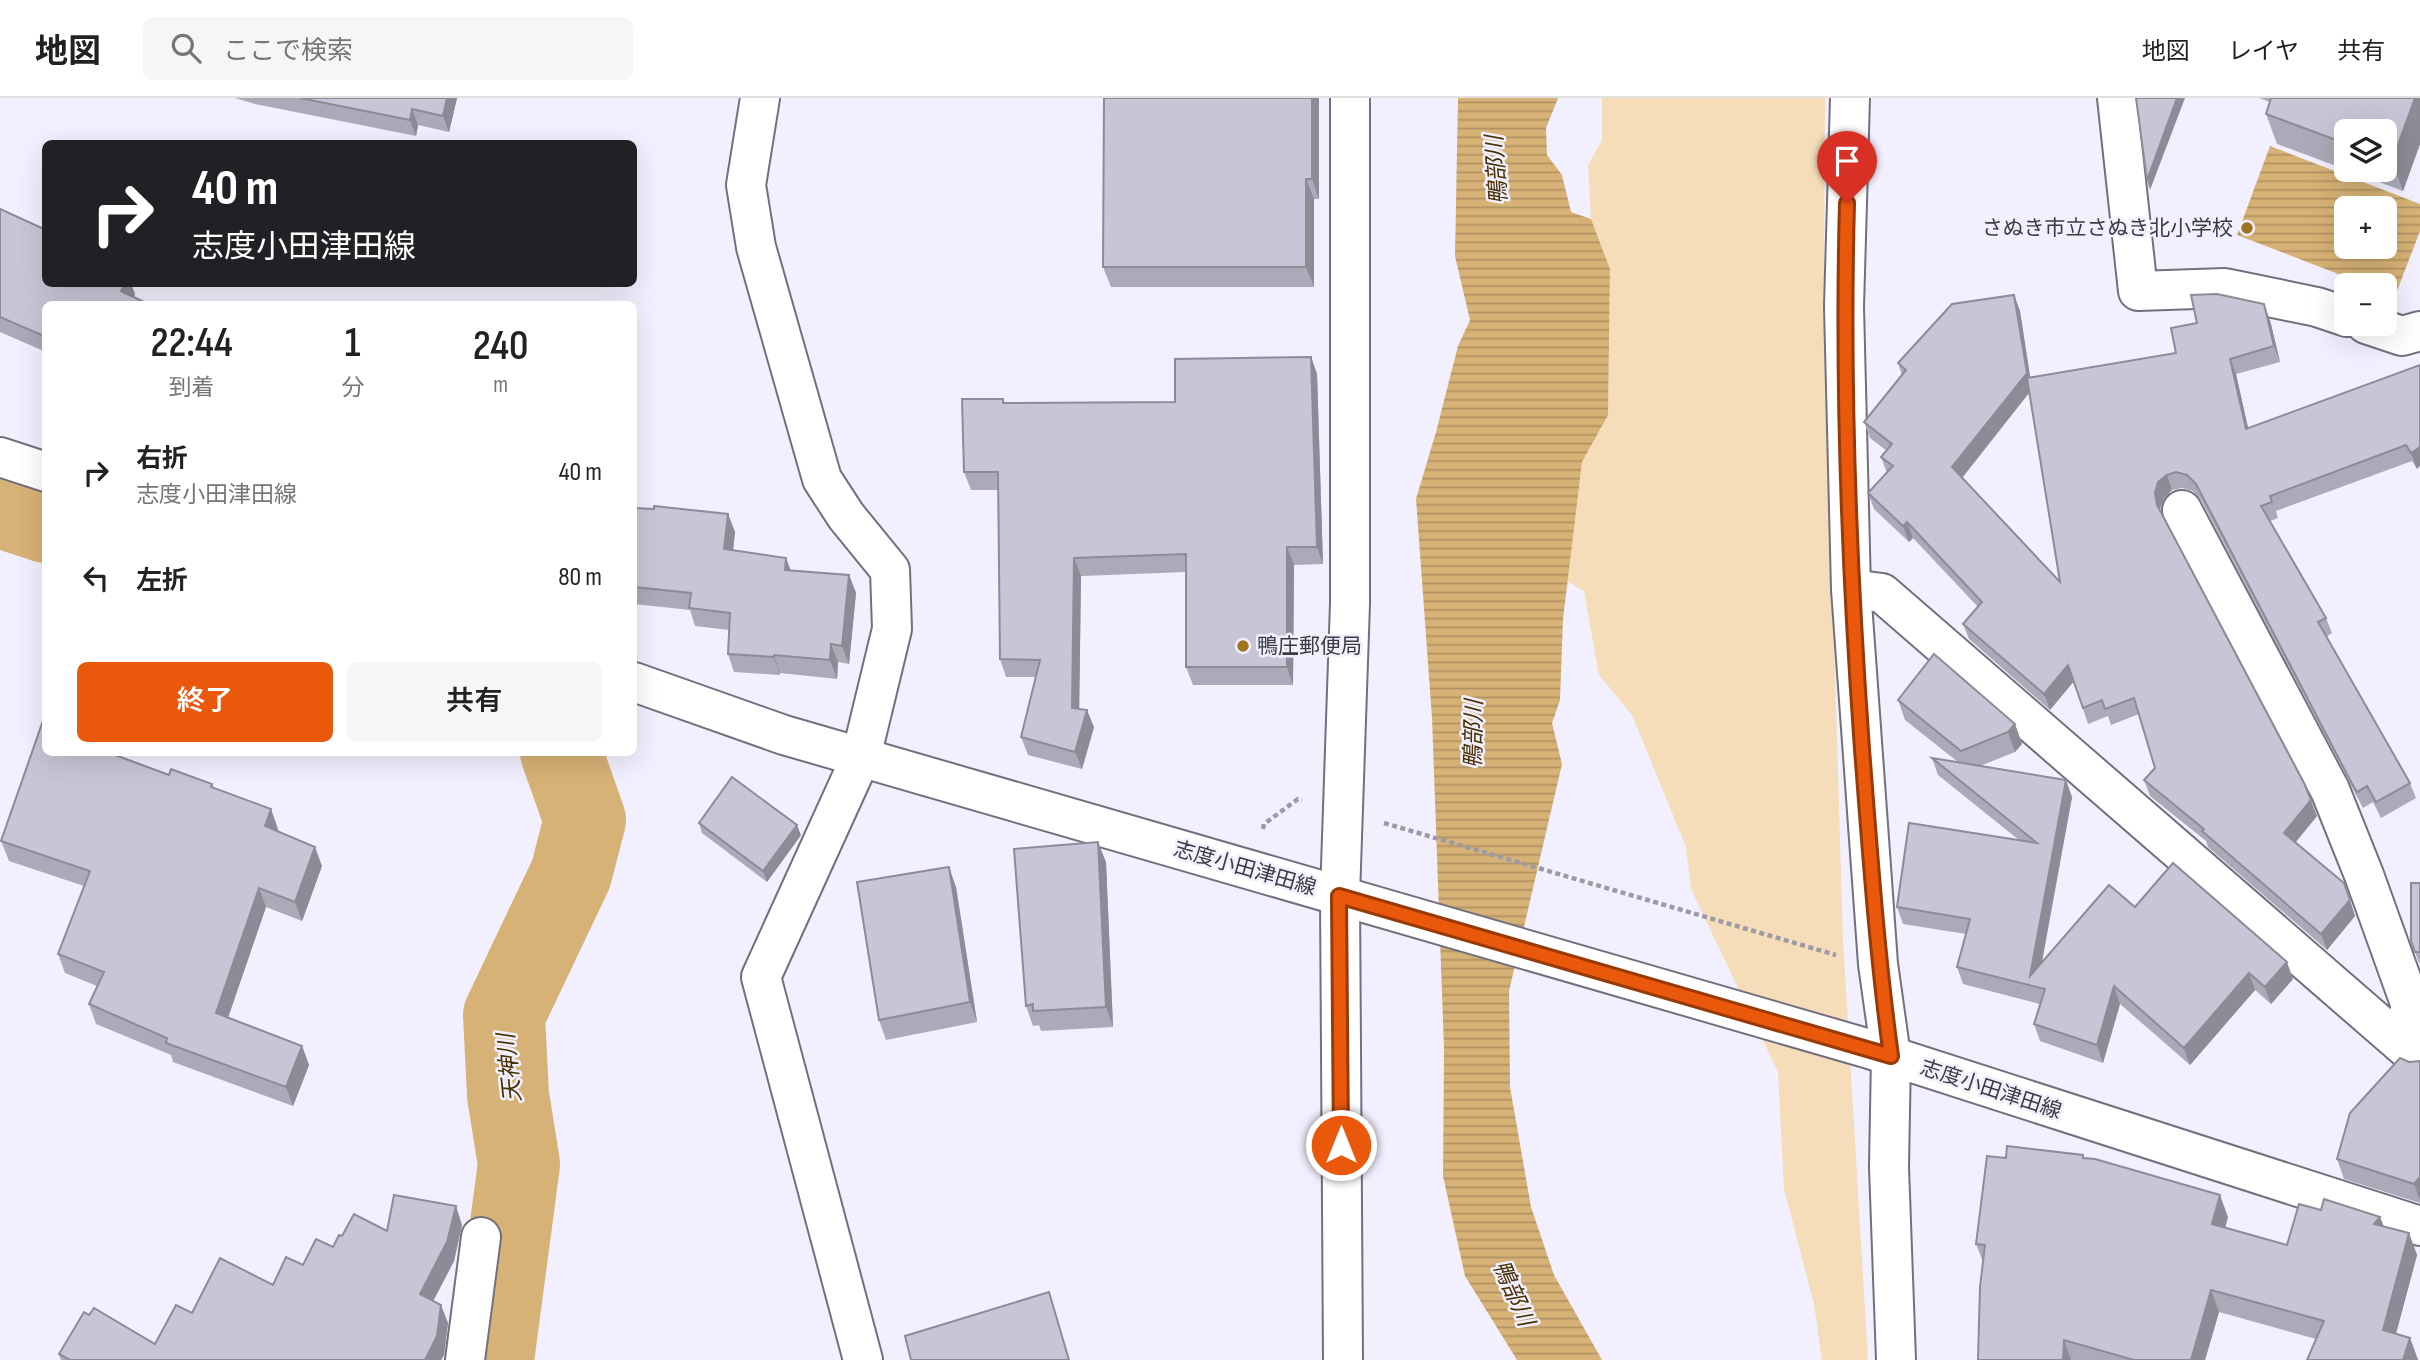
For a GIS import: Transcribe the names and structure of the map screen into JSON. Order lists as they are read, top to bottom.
{
  "streets": {
    "street": ["志度小田津田線"]
  },
  "water": ["鴨部川", "天神川"],
  "places": ["さぬき市立さぬき北小学校", "鴨庄郵便局"],
  "page": {
    "header": "地図",
    "search": "ここで検索",
    "nav": ["地図", "レイヤ", "共有"],
    "map_buttons": ["+", "−"],
    "turn": ["40 m", "志度小田津田線"],
    "eta": [
      "22:44",
      "到着",
      "1",
      "分",
      "240",
      "m"
    ],
    "list": [
      {
        "name": "右折",
        "note": "志度小田津田線",
        "value": "40 m"
      },
      {
        "name": "左折",
        "value": "80 m"
      }
    ],
    "buttons": ["終了", "共有"]
  }
}
